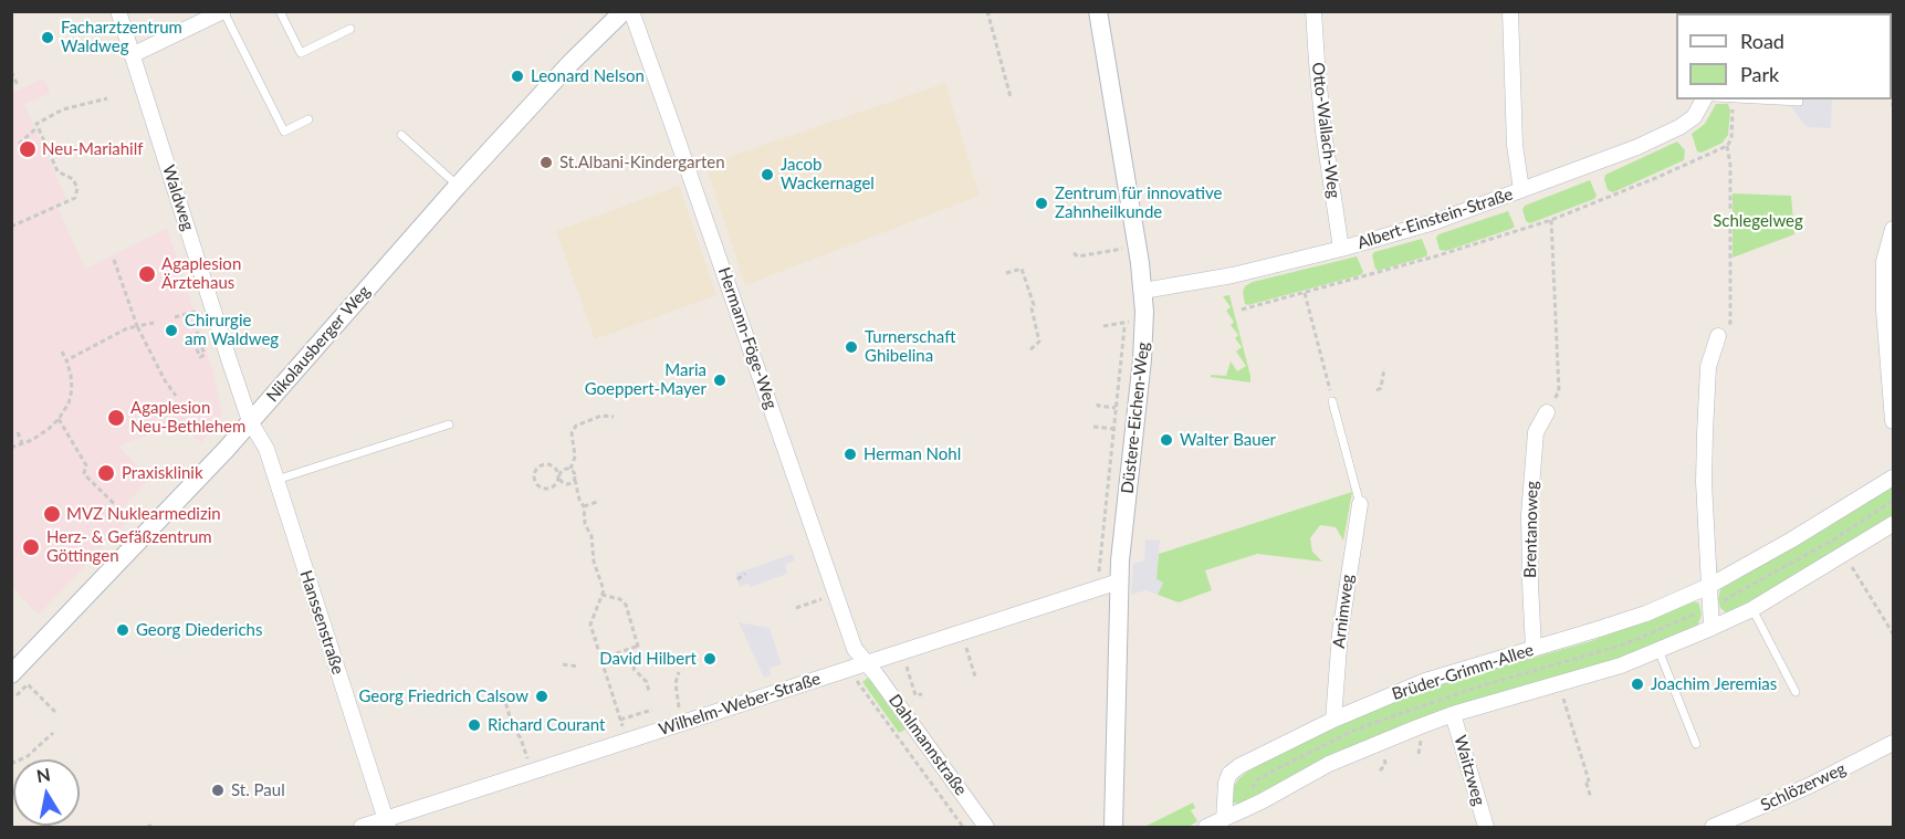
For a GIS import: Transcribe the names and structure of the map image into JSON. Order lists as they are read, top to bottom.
{
  "streets": {
    "street": [
      "Otto-Wallach-Weg",
      "Waldweg",
      "Albert-Einstein-Straße",
      "Hermann-Föge-Weg",
      "Nikolausberger Weg",
      "Düstere-Eichen-Weg",
      "Brentanoweg",
      "Arnimweg",
      "Hanssenstraße",
      "Brüder-Grimm-Allee",
      "Wilhelm-Weber-Straße",
      "Dahlmannstraße",
      "Waitzweg",
      "Schlözerweg"
    ]
  },
  "crossings": [
    ["Otto-Wallach-Weg", "Albert-Einstein-Straße"],
    ["Waldweg", "Nikolausberger Weg"],
    ["Waldweg", "Hanssenstraße"],
    ["Albert-Einstein-Straße", "Düstere-Eichen-Weg"],
    ["Hermann-Föge-Weg", "Wilhelm-Weber-Straße"],
    ["Hermann-Föge-Weg", "Dahlmannstraße"],
    ["Nikolausberger Weg", "Hanssenstraße"],
    ["Düstere-Eichen-Weg", "Wilhelm-Weber-Straße"],
    ["Brentanoweg", "Brüder-Grimm-Allee"],
    ["Arnimweg", "Brüder-Grimm-Allee"],
    ["Hanssenstraße", "Wilhelm-Weber-Straße"],
    ["Wilhelm-Weber-Straße", "Dahlmannstraße"]
  ],
  "parks": ["Schlegelweg"],
  "places": [
    "Facharztzentrum Waldweg",
    "Leonard Nelson",
    "Neu-Mariahilf",
    "St.Albani-Kindergarten",
    "Jacob Wackernagel",
    "Zentrum für innovative Zahnheilkunde",
    "Agaplesion Ärztehaus",
    "Chirurgie am Waldweg",
    "Turnerschaft Ghibelina",
    "Maria Goeppert-Mayer",
    "Agaplesion Neu-Bethlehem",
    "Walter Bauer",
    "Herman Nohl",
    "Praxisklinik",
    "MVZ Nuklearmedizin",
    "Herz- & Gefäßzentrum Göttingen",
    "Georg Diederichs",
    "David Hilbert",
    "Joachim Jeremias",
    "Georg Friedrich Calsow",
    "Richard Courant",
    "St. Paul"
  ],
  "legend": ["Road", "Park"],
  "north": "top"
}
